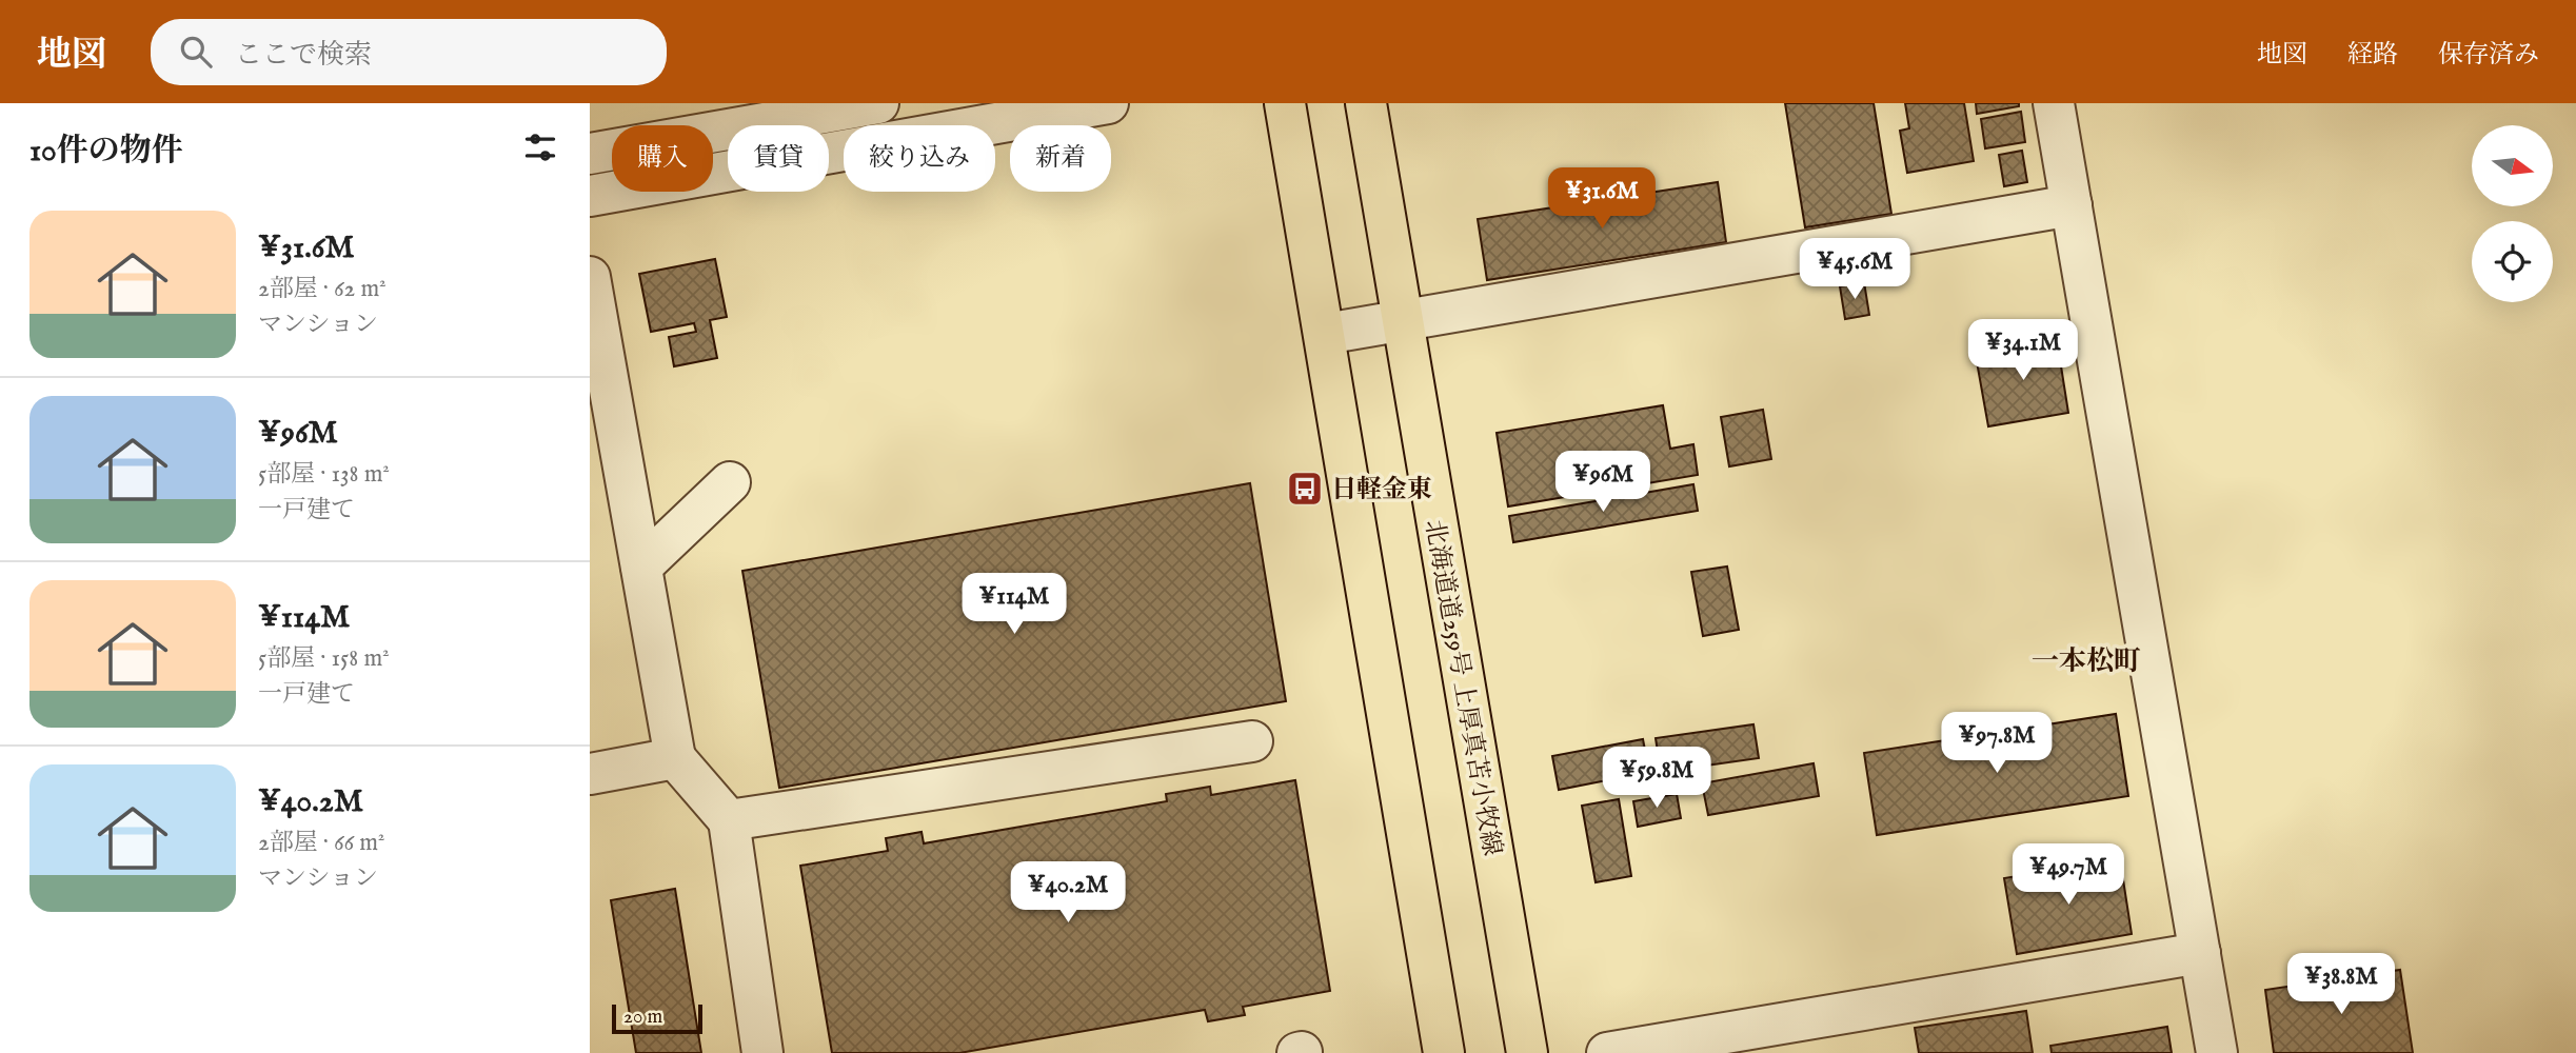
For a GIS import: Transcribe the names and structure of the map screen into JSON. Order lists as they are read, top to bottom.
{
  "streets": {
    "main road": ["北海道道259号 上厚真苫小牧線"]
  },
  "districts": ["一本松町"],
  "places": {
    "bus stop": ["日軽金東"]
  },
  "scale_bar": "20 m",
  "north": "right",
  "page": {
    "header": "地図",
    "search": "ここで検索",
    "nav": ["地図", "経路", "保存済み"],
    "heading": "10件の物件",
    "chip": [
      "購入",
      "賃貸",
      "絞り込み",
      "新着"
    ],
    "price": [
      "¥31.6M",
      "¥45.6M",
      "¥34.1M",
      "¥96M",
      "¥114M",
      "¥97.8M",
      "¥59.8M",
      "¥49.7M",
      "¥40.2M",
      "¥38.8M"
    ],
    "list": [
      {
        "name": "¥31.6M",
        "note": "2部屋 · 62 m² · マンション"
      },
      {
        "name": "¥96M",
        "note": "5部屋 · 138 m² · 一戸建て"
      },
      {
        "name": "¥114M",
        "note": "5部屋 · 158 m² · 一戸建て"
      },
      {
        "name": "¥40.2M",
        "note": "2部屋 · 66 m² · マンション"
      }
    ],
    "scale": "20 m"
  }
}
